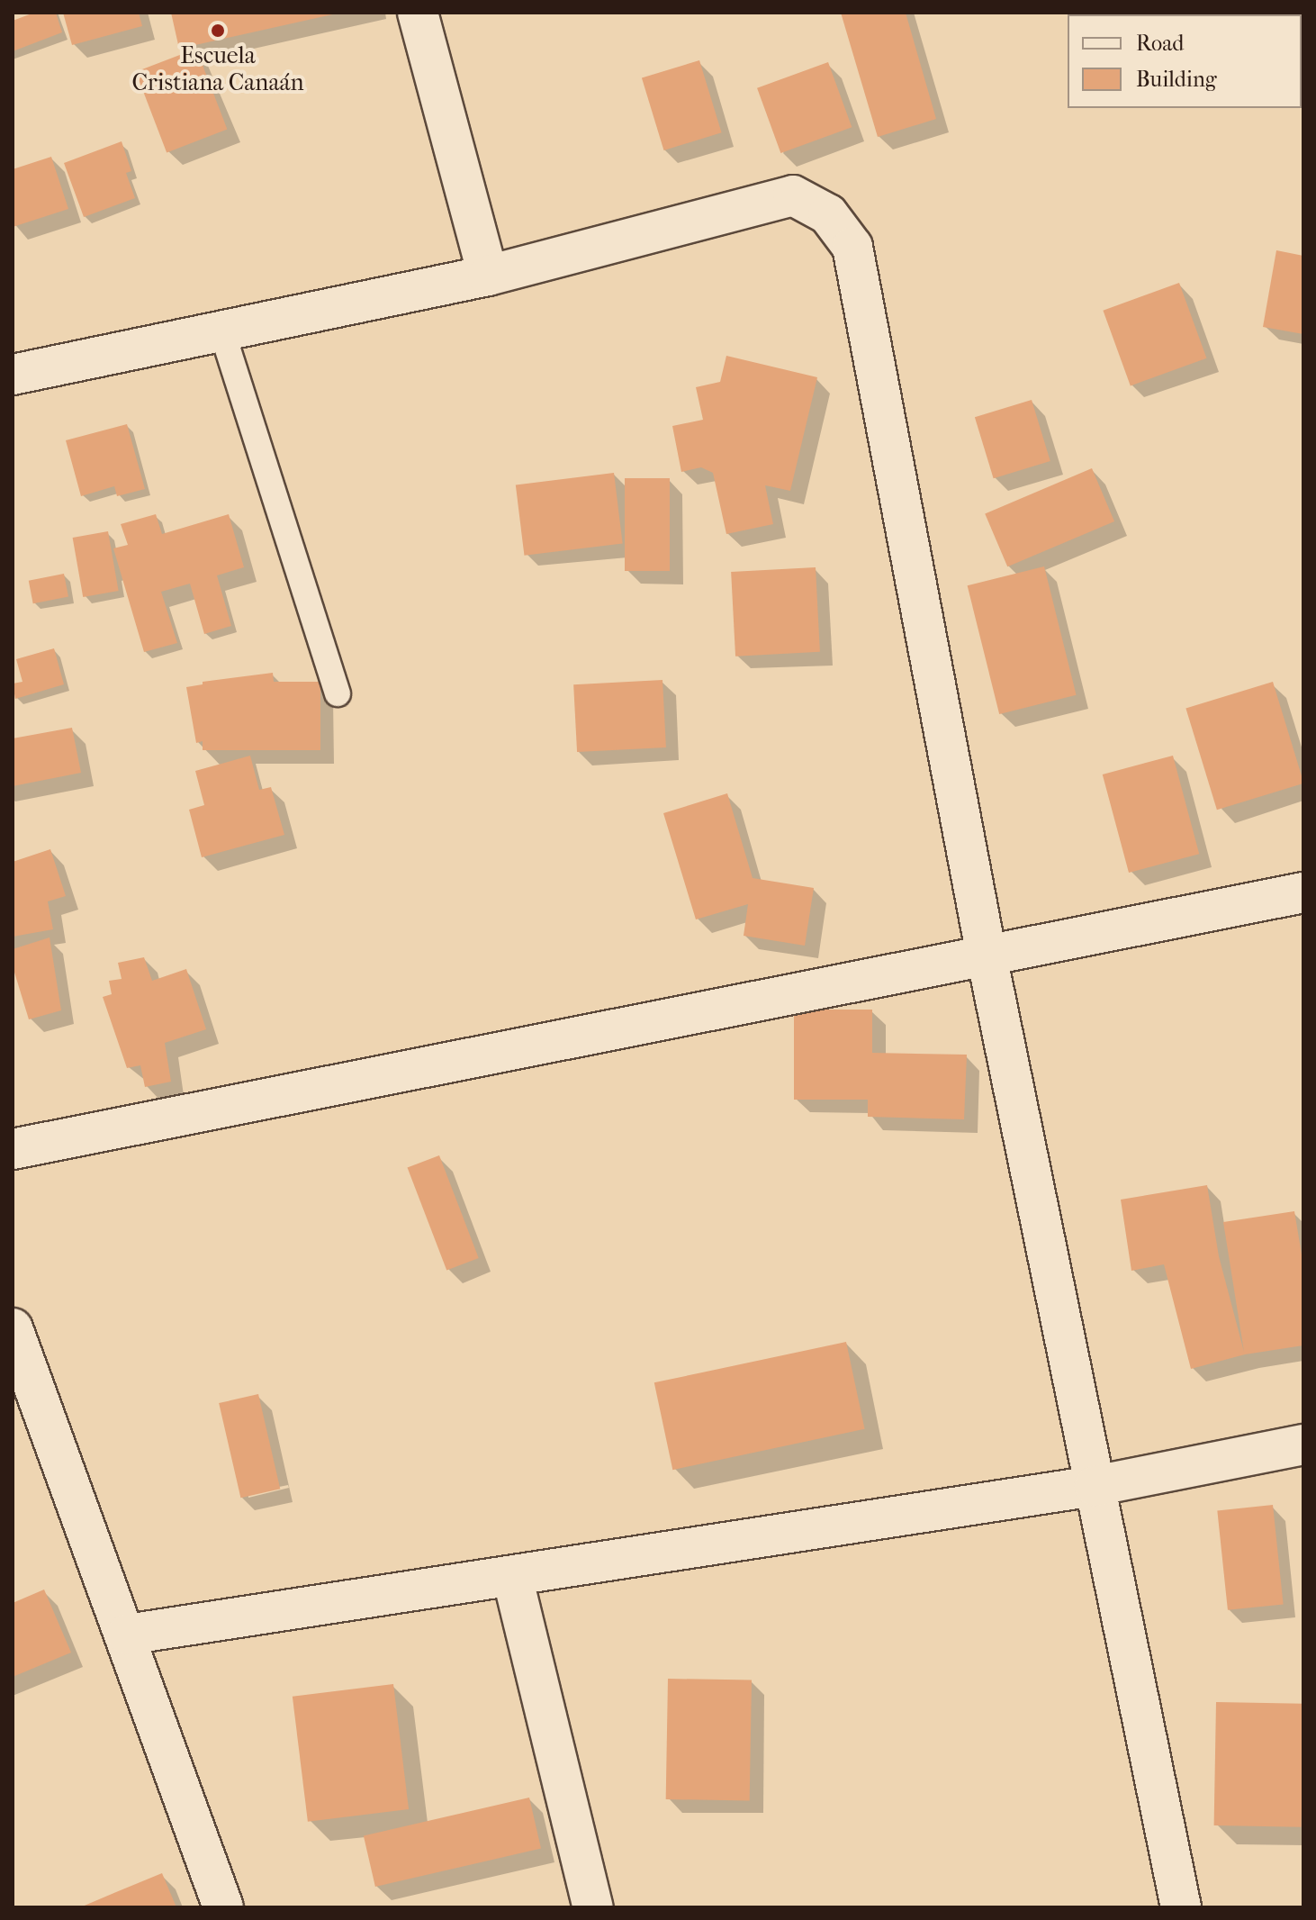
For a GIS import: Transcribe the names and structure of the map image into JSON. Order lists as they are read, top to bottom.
{
  "places": ["Escuela Cristiana Canaán"],
  "legend": ["Road", "Building"]
}
